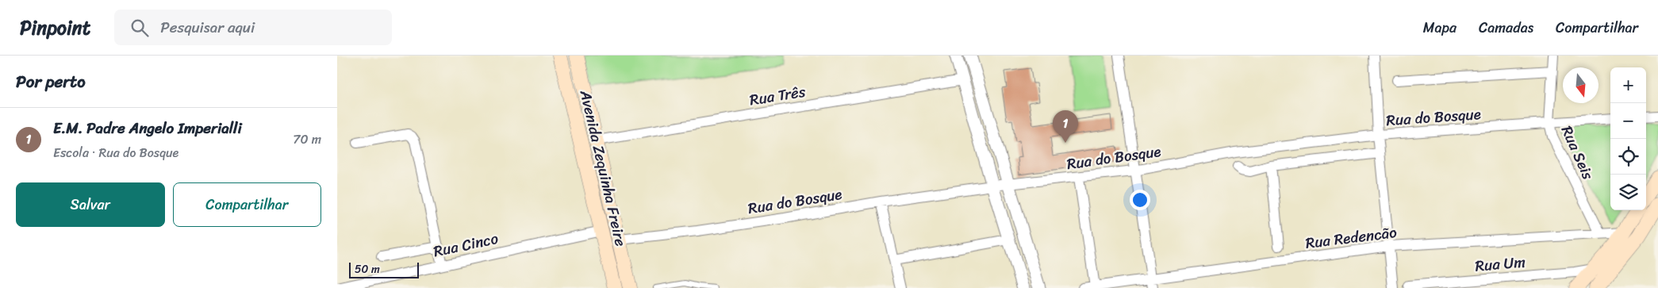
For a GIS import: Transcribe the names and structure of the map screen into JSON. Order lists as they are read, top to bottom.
{
  "streets": {
    "main road": ["Avenida Zequinha Freire"],
    "street": [
      "Rua Três",
      "Rua do Bosque",
      "Rua Seis",
      "Rua Redencão",
      "Rua Cinco",
      "Rua Um"
    ]
  },
  "crossings": [
    ["Rua Três", "Avenida Zequinha Freire"],
    ["Rua do Bosque", "Rua Seis"],
    ["Rua do Bosque", "Avenida Zequinha Freire"],
    ["Rua Seis", "Rua Redencão"],
    ["Avenida Zequinha Freire", "Rua Cinco"]
  ],
  "scale_bar": "50 m",
  "north": "bottom",
  "page": {
    "header": "Pinpoint",
    "search": "Pesquisar aqui",
    "nav": ["Mapa", "Camadas", "Compartilhar"],
    "heading": "Por perto",
    "map_buttons": ["+", "−"],
    "list": [
      {
        "mark": "1",
        "name": "E.M. Padre Angelo Imperialli",
        "note": "Escola · Rua do Bosque",
        "value": "70 m"
      }
    ],
    "pins": "1",
    "buttons": ["Salvar", "Compartilhar"],
    "scale": "50 m"
  }
}
